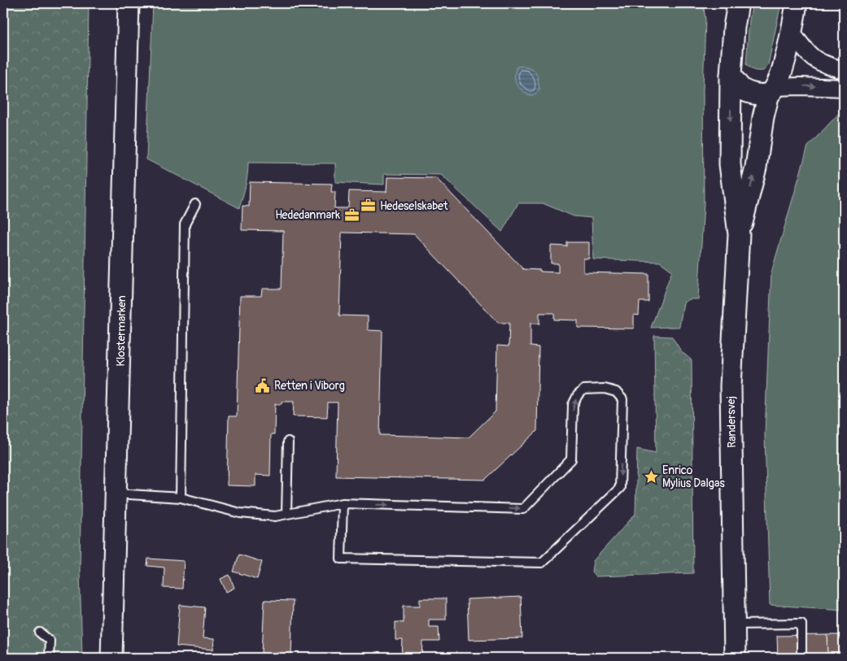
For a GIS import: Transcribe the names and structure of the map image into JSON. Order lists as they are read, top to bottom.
{
  "streets": {
    "street": ["Klostermarken", "Randersvej"]
  },
  "places": {
    "office": ["Hedeselskabet", "Hededanmark"],
    "public building": ["Retten i Viborg"],
    "place": ["Enrico Mylius Dalgas"]
  }
}
